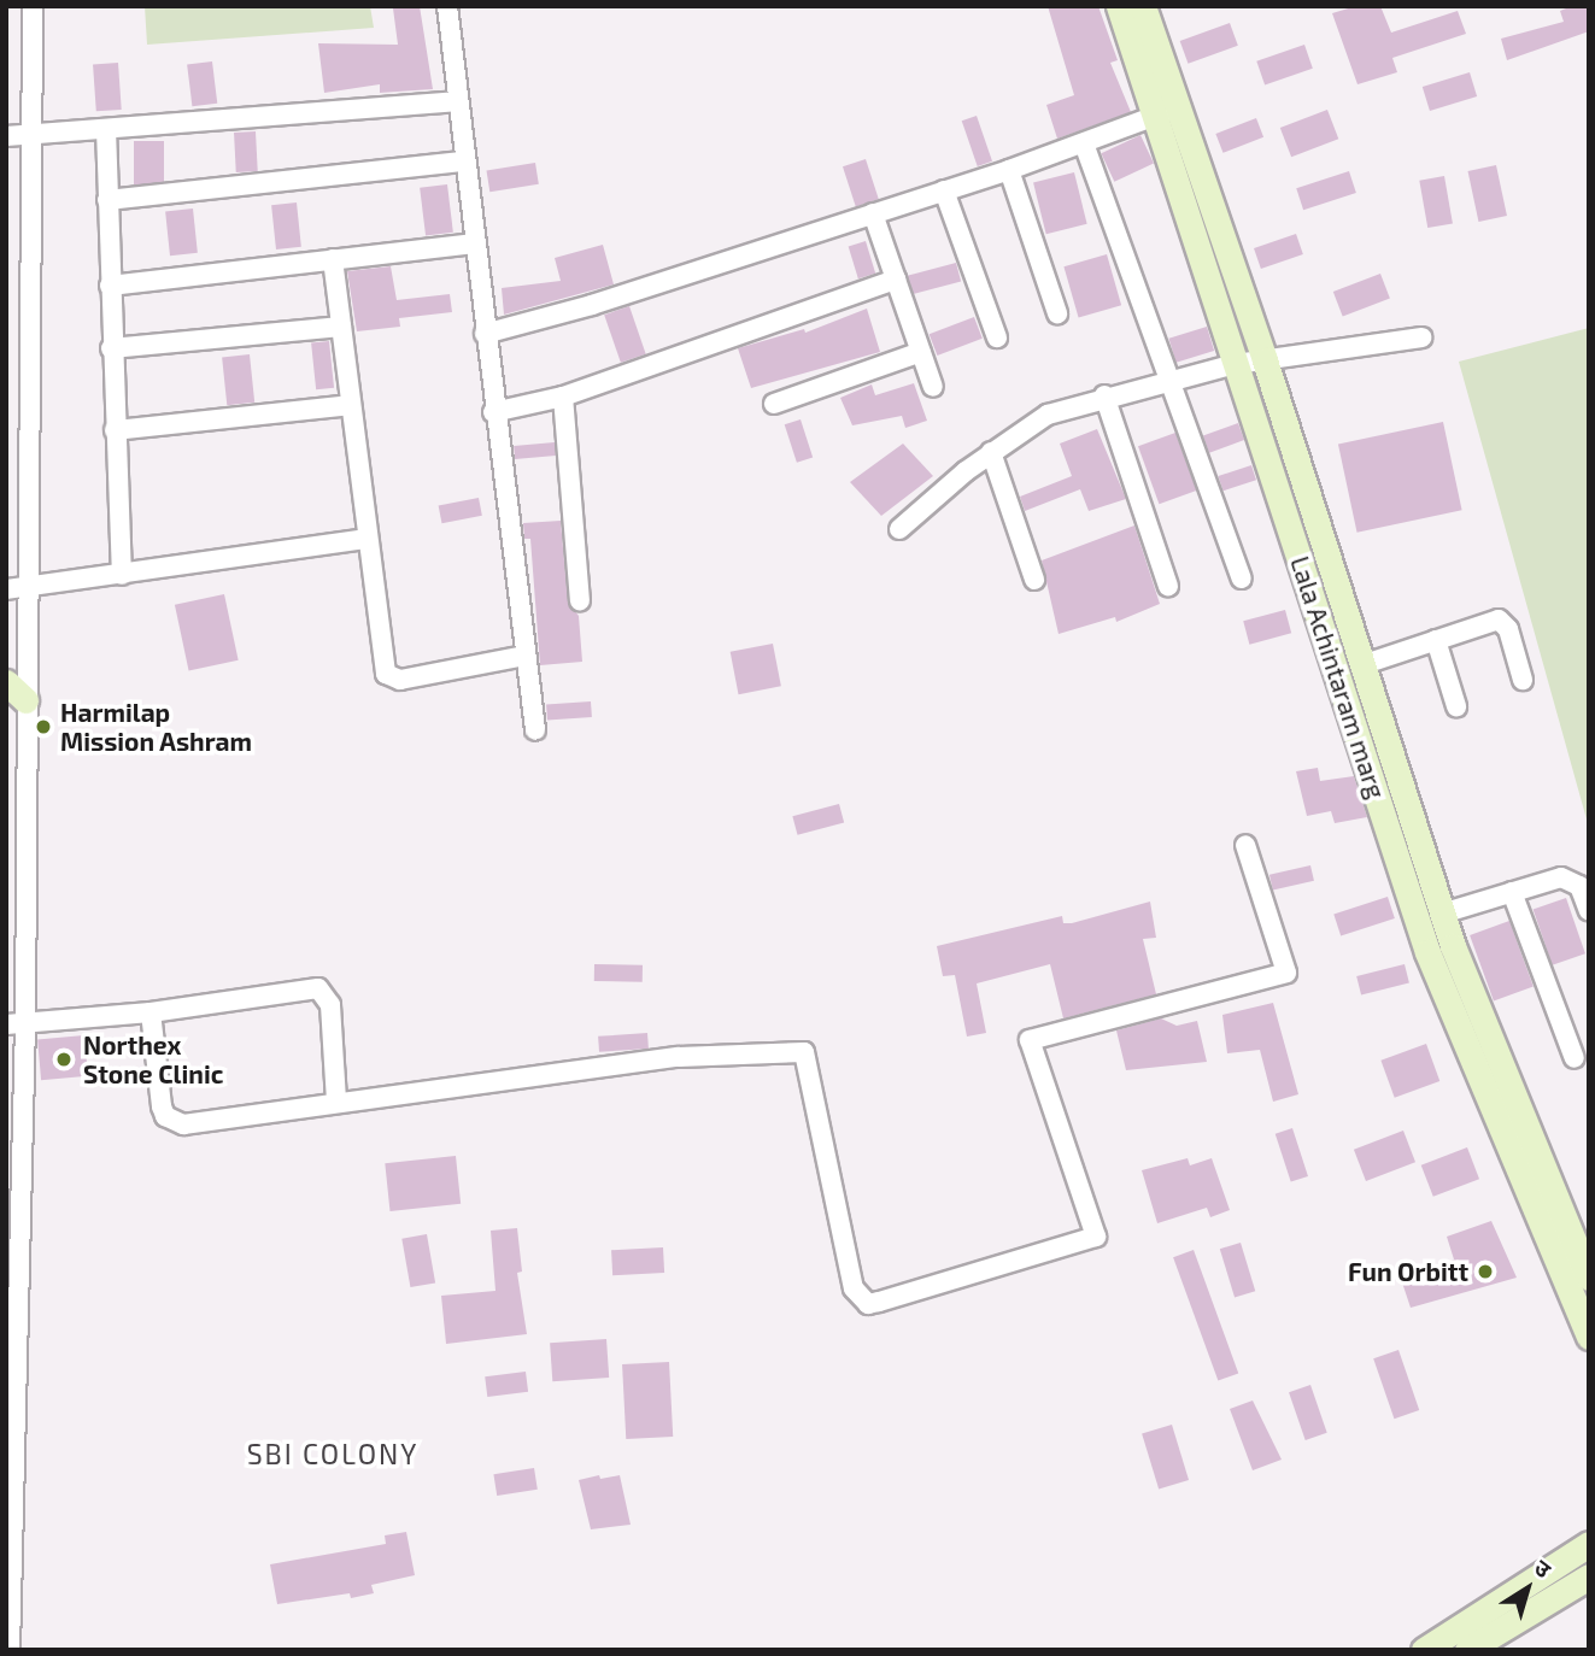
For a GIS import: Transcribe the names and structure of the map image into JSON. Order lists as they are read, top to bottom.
{
  "streets": {
    "street": ["Lala Achintaram marg"]
  },
  "districts": ["SBI COLONY"],
  "places": ["Harmilap Mission Ashram", "Northex Stone Clinic", "Fun Orbitt"],
  "north": "top right"
}
